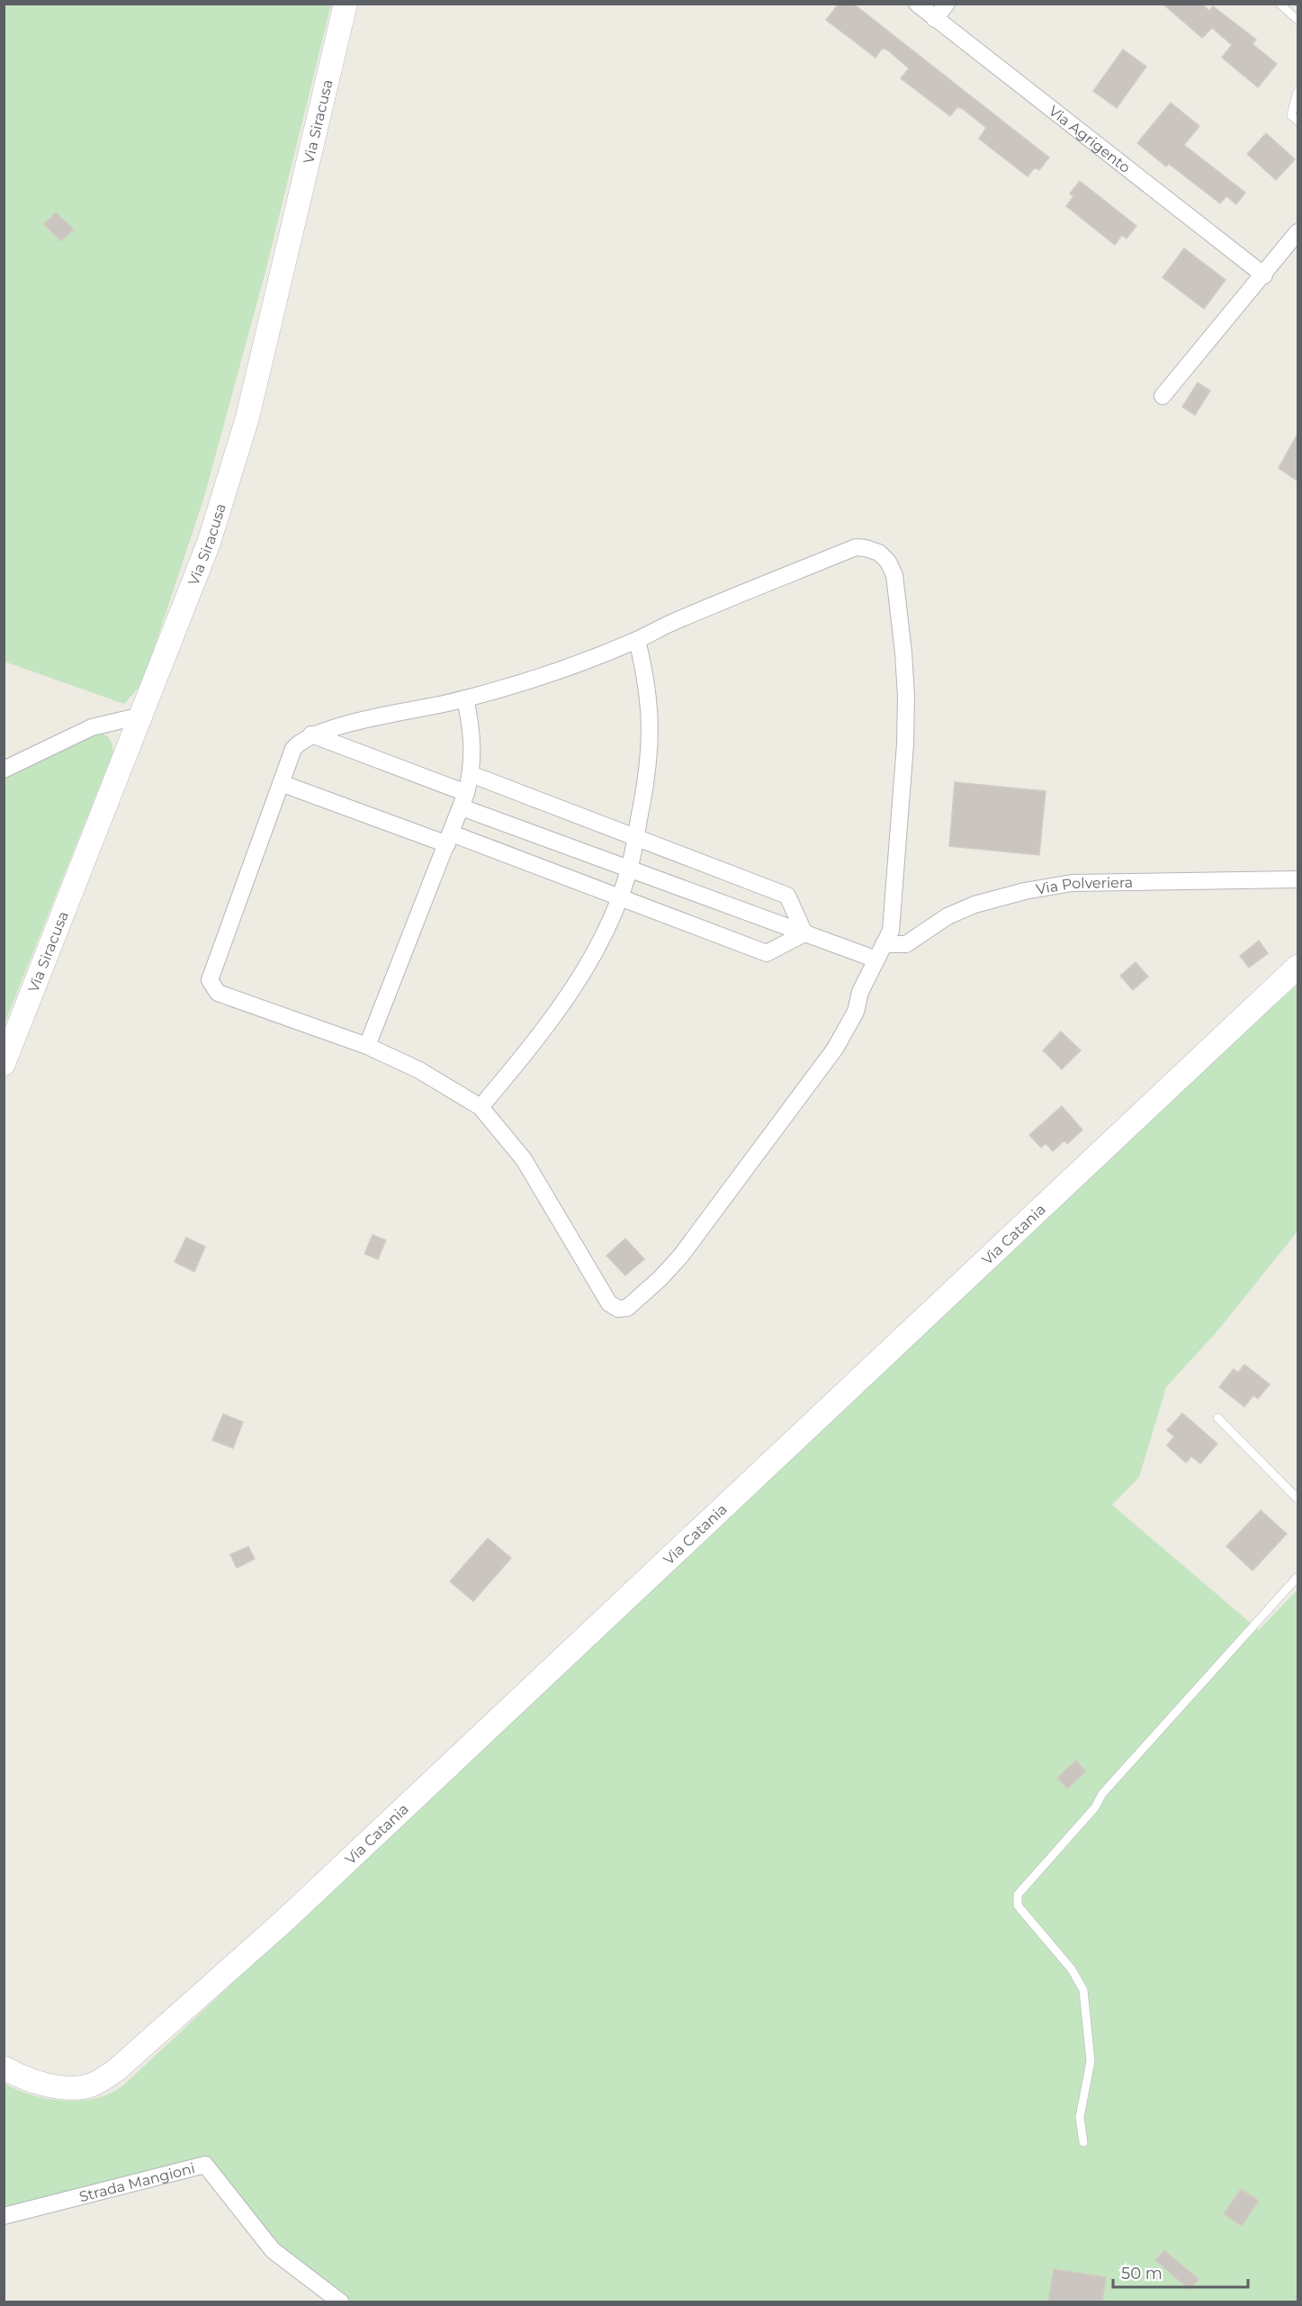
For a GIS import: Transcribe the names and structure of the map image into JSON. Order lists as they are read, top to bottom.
{
  "streets": {
    "street": [
      "Via Siracusa",
      "Via Agrigento",
      "Via Polveriera",
      "Via Catania",
      "Strada Mangioni"
    ]
  },
  "scale_bar": "50 m"
}
